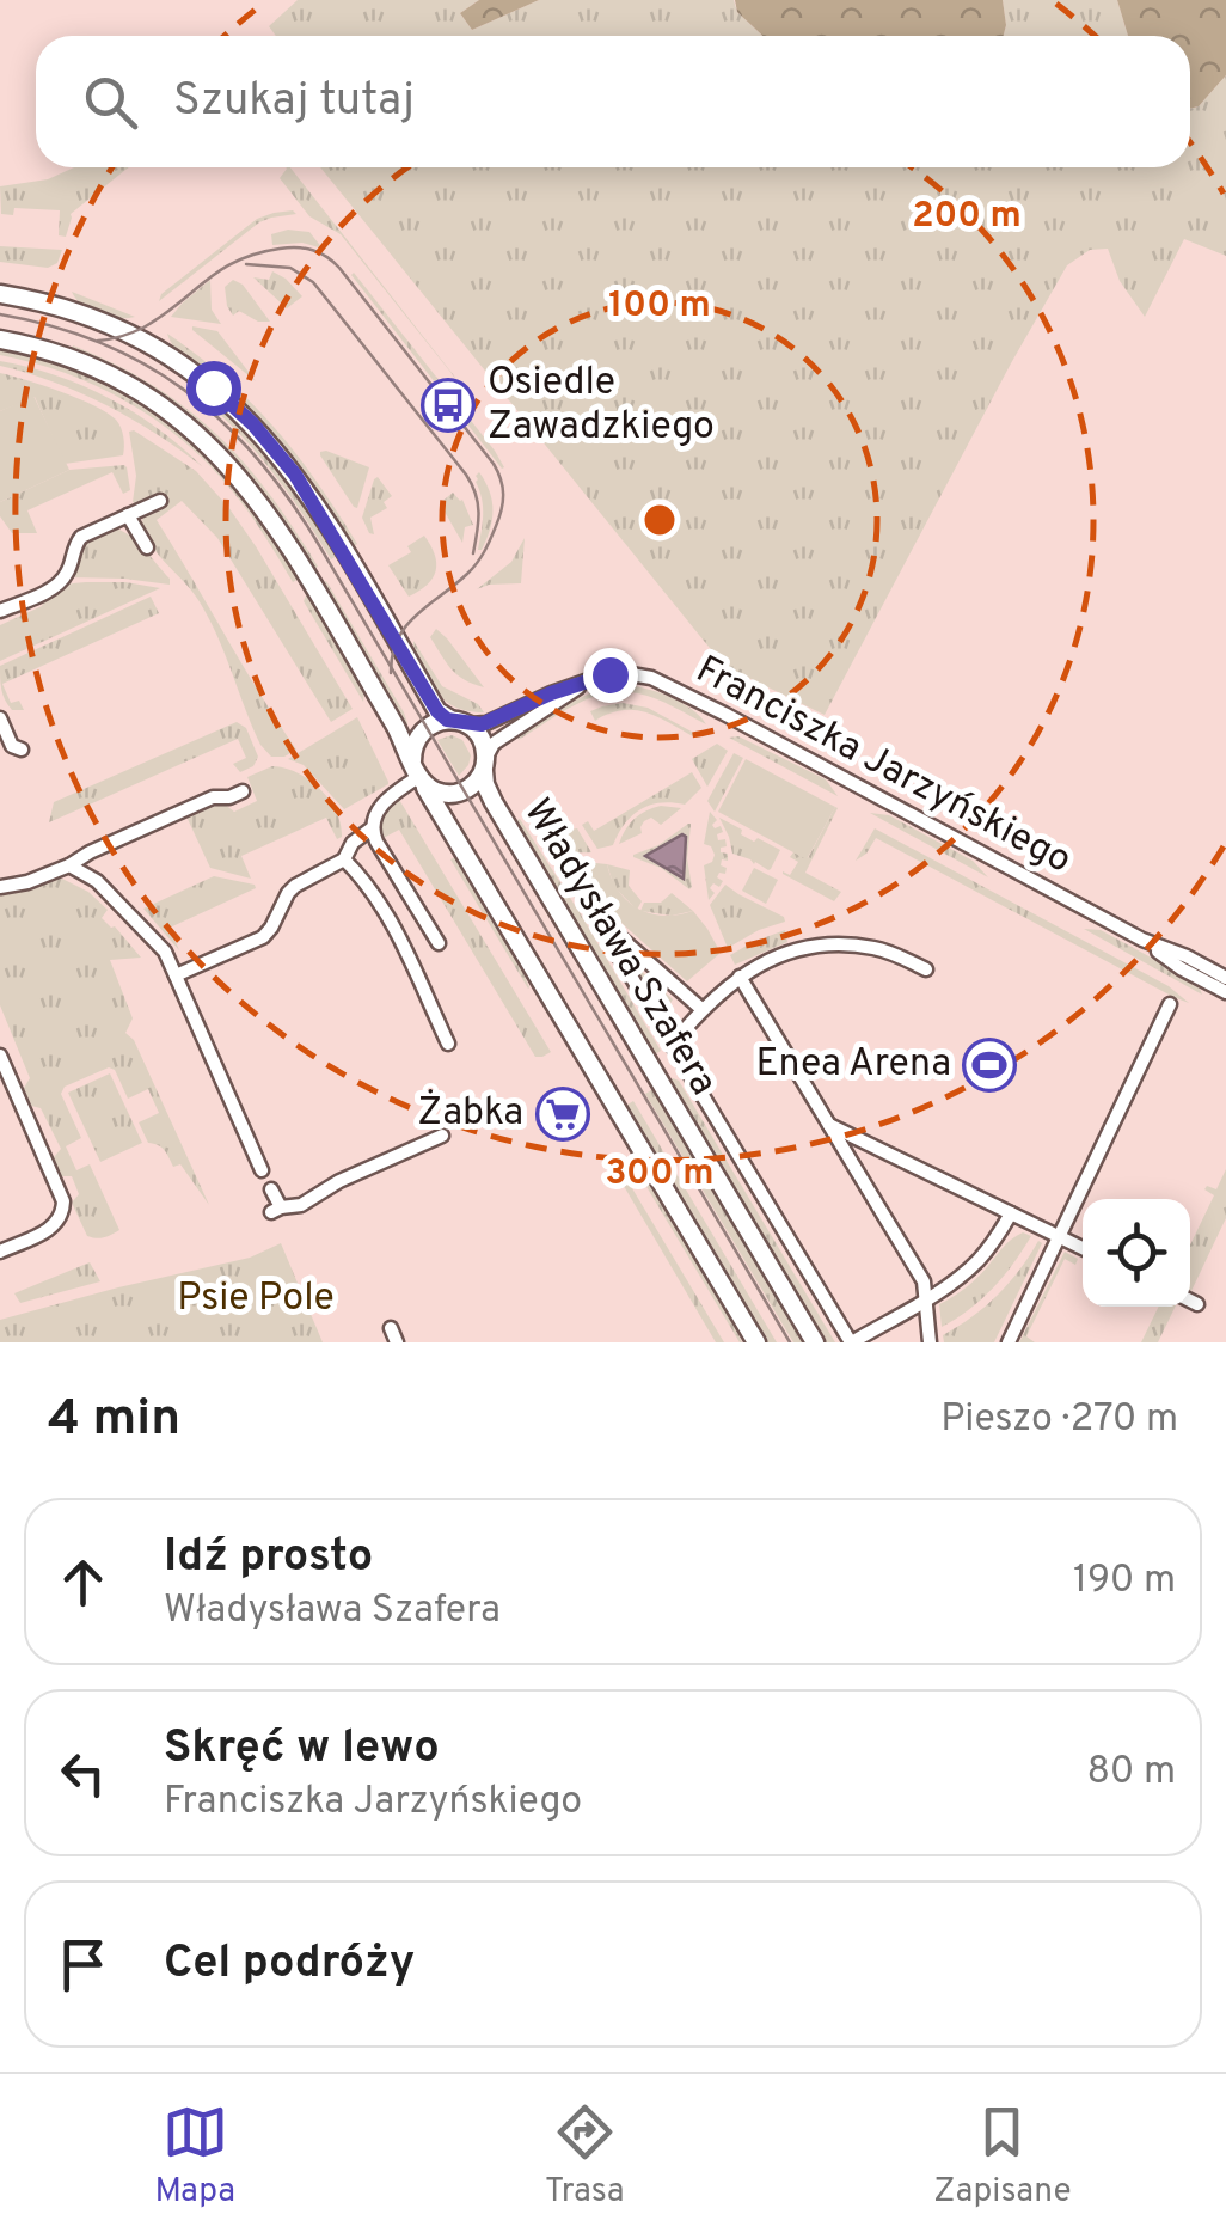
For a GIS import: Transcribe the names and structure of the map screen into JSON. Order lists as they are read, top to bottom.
{
  "streets": {
    "main road": ["Władysława Szafera"],
    "street": ["Franciszka Jarzyńskiego"]
  },
  "crossings": [
    ["Franciszka Jarzyńskiego", "Władysława Szafera"]
  ],
  "parks": ["Psie Pole"],
  "places": {
    "bus stop": ["Osiedle Zawadzkiego"],
    "sports": ["Enea Arena"],
    "supermarket": ["Żabka"]
  },
  "page": {
    "search": "Szukaj tutaj",
    "heading": ["4 min", "Pieszo · 270 m"],
    "list": [
      ["Idź prosto", "Władysława Szafera", "190 m"],
      ["Skręć w lewo", "Franciszka Jarzyńskiego", "80 m"],
      "Cel podróży"
    ],
    "nav": ["Mapa", "Trasa", "Zapisane"]
  },
  "rings": ["200 m", "100 m", "300 m"]
}
